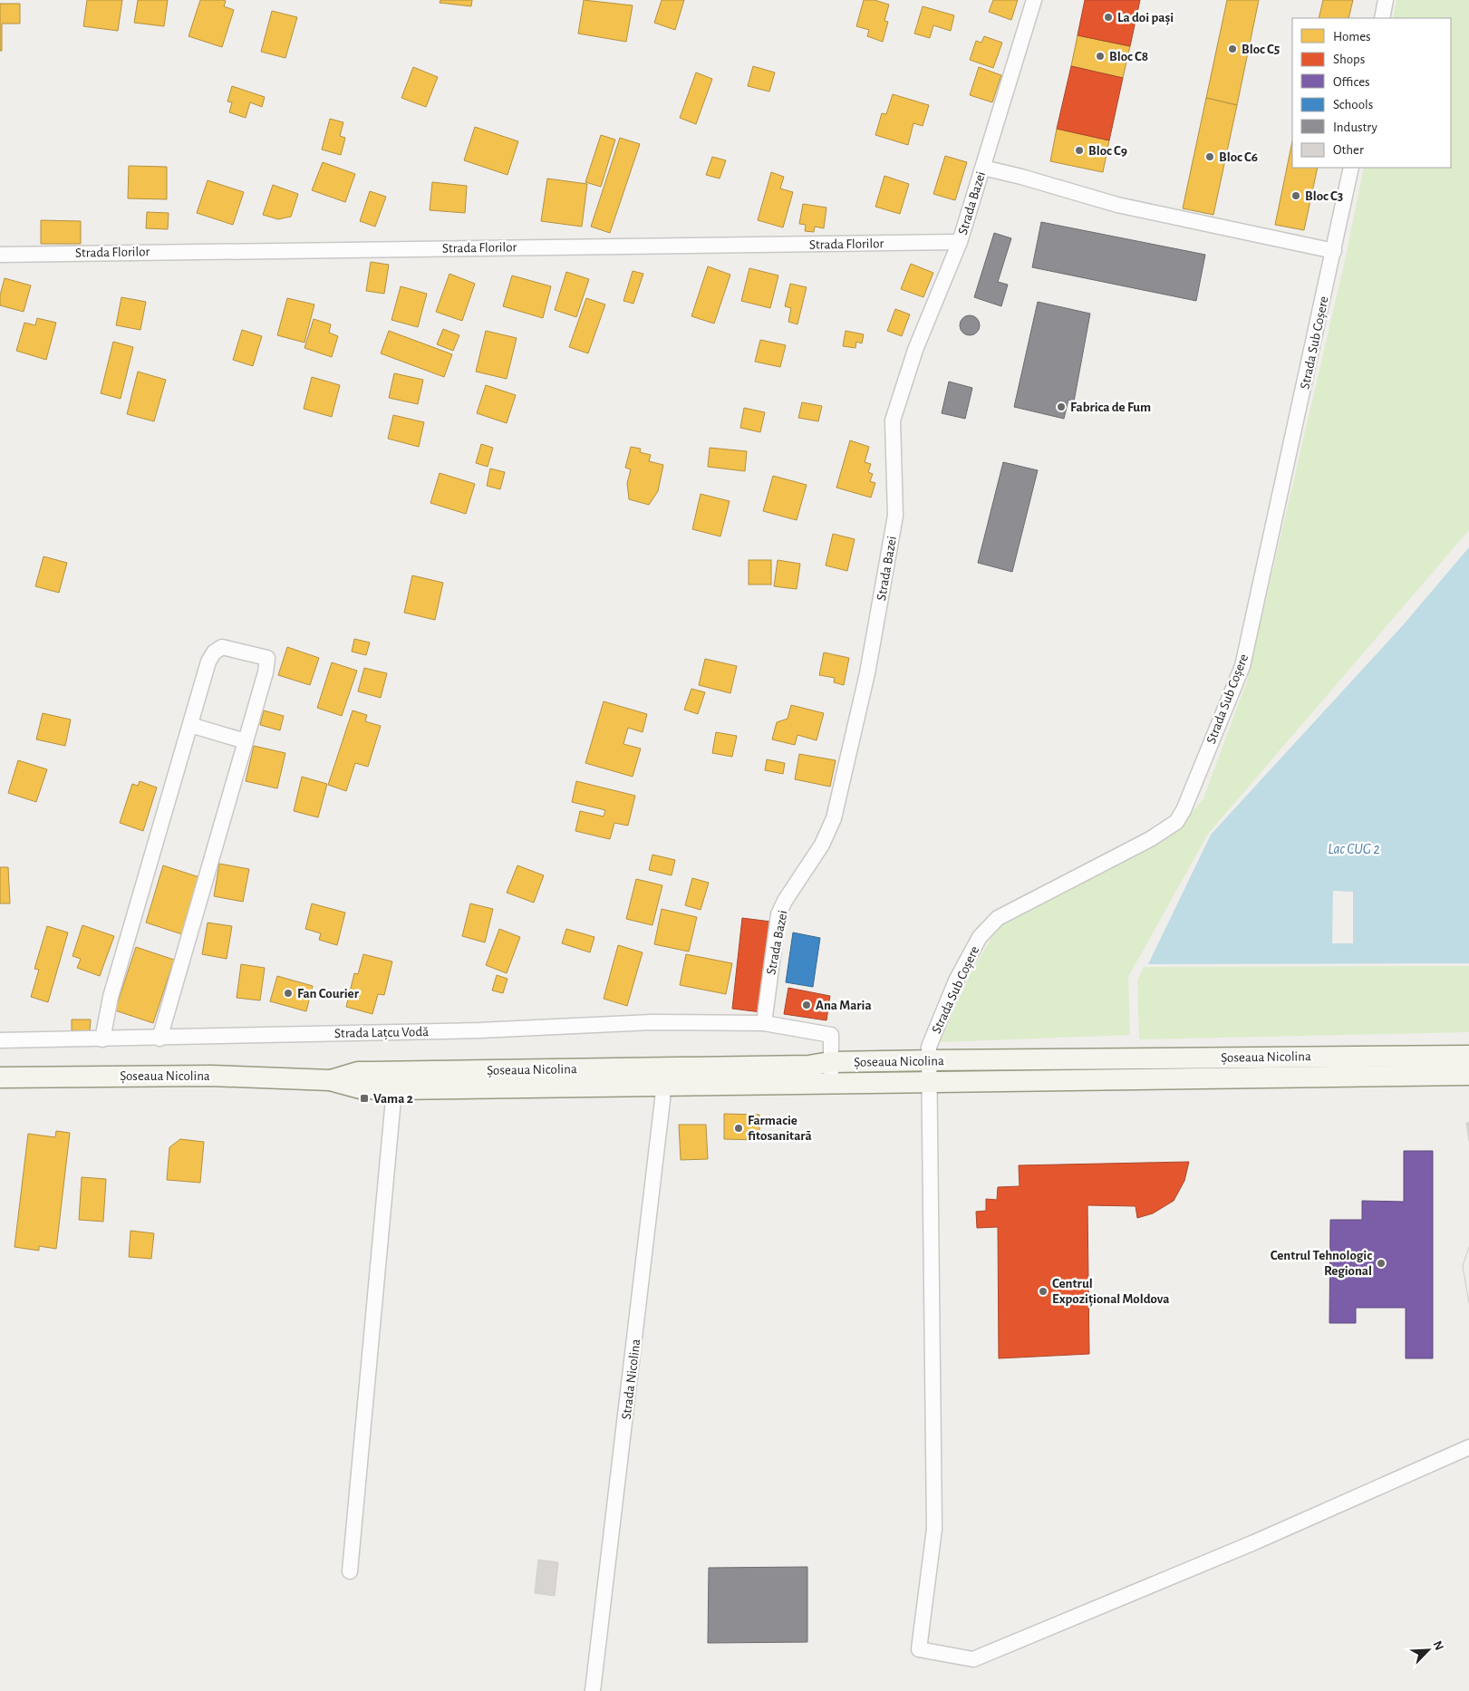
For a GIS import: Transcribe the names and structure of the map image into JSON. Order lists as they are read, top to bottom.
{
  "streets": {
    "main road": ["Șoseaua Nicolina"],
    "street": [
      "Strada Bazei",
      "Strada Florilor",
      "Strada Sub Coșere",
      "Strada Lațcu Vodă",
      "Strada Nicolina"
    ]
  },
  "crossings": [
    ["Strada Bazei", "Strada Florilor"],
    ["Strada Bazei", "Strada Lațcu Vodă"],
    ["Strada Sub Coșere", "Șoseaua Nicolina"],
    ["Șoseaua Nicolina", "Strada Nicolina"]
  ],
  "water": ["Lac CUG 2"],
  "places": {
    "other": [
      "La doi pași",
      "Bloc C5",
      "Bloc C8",
      "Bloc C9",
      "Bloc C6",
      "Bloc C3",
      "Fabrica de Fum",
      "Fan Courier",
      "Ana Maria",
      "Farmacie fitosanitară",
      "Centrul Tehnologic Regional",
      "Centrul Expozițional Moldova"
    ],
    "transit": ["Vama 2"]
  },
  "legend": [
    "Homes",
    "Shops",
    "Offices",
    "Schools",
    "Industry",
    "Other"
  ],
  "north": "top right"
}
